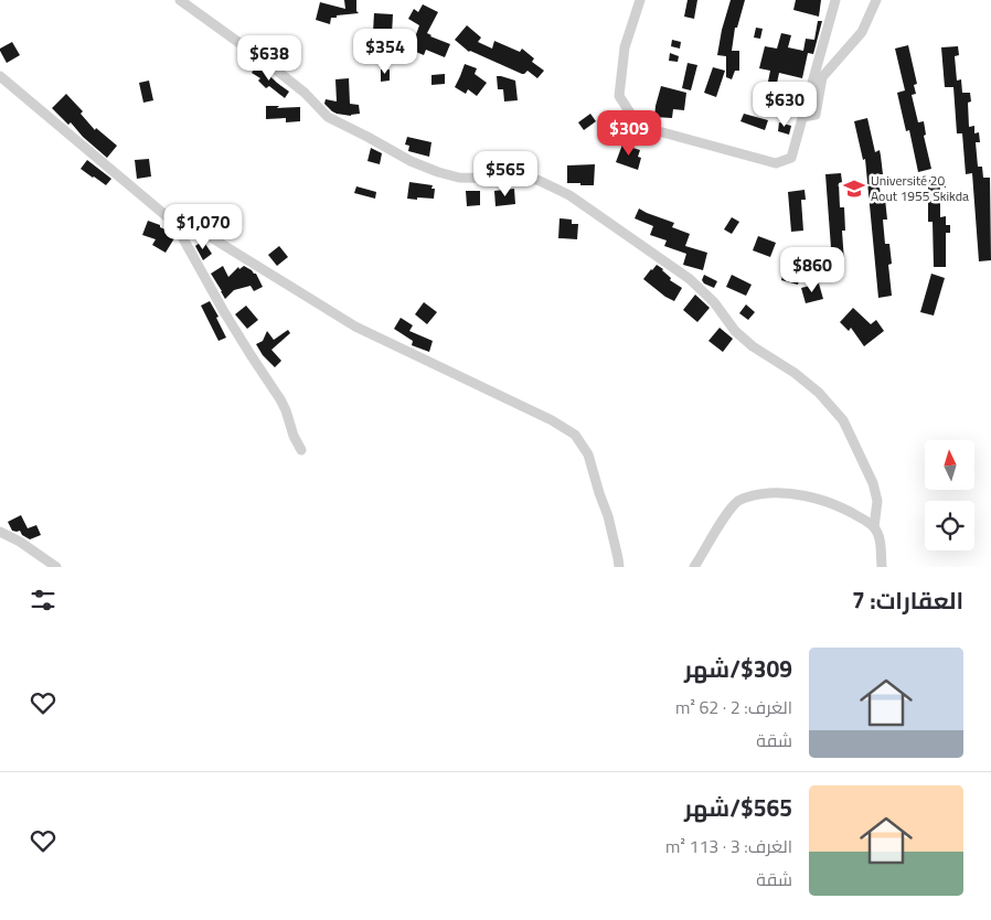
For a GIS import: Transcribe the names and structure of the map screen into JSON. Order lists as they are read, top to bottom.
{
  "places": {
    "school or university": ["Université 20 Aout 1955 Skikda"]
  },
  "north": "top",
  "page": {
    "price": [
      "$354",
      "$638",
      "$630",
      "$309",
      "$565",
      "$1,070",
      "$860"
    ],
    "heading": "العقارات: 7",
    "list": [
      {
        "name": "$309/شهر",
        "note": "الغرف: 2 · 62 m² · شقة"
      },
      {
        "name": "$565/شهر",
        "note": "الغرف: 3 · 113 m² · شقة"
      }
    ]
  }
}
